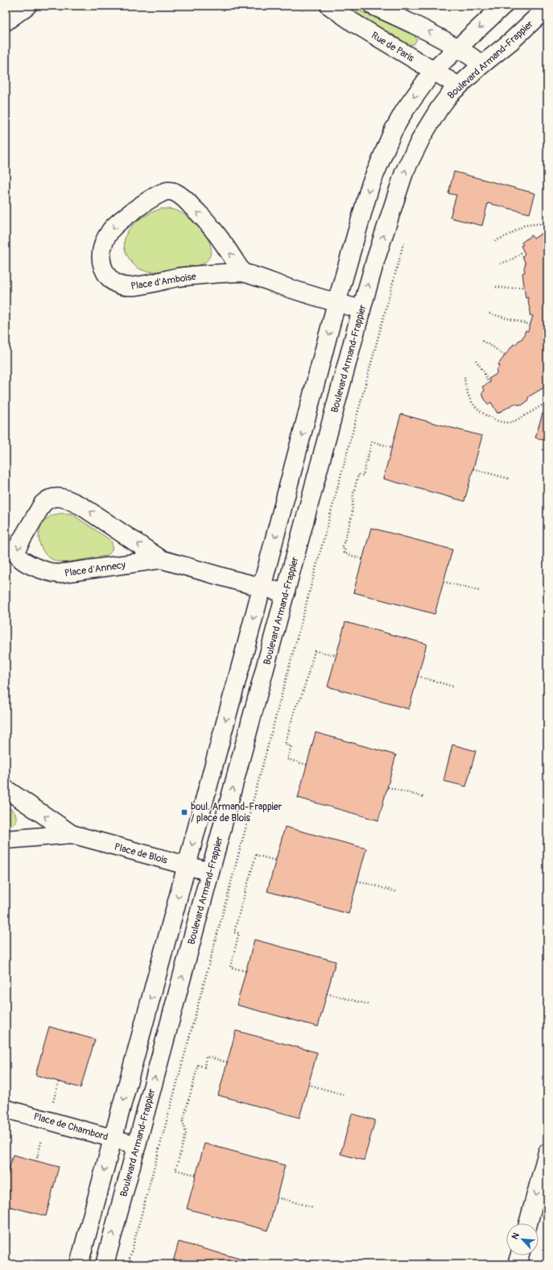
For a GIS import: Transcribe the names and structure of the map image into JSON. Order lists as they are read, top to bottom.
{
  "streets": {
    "main road": [
      "Rue de Paris",
      "Boulevard Armand-Frappier",
      "Place d'Amboise",
      "Place d'Annecy",
      "Place de Blois",
      "Place de Chambord"
    ]
  },
  "crossings": [
    ["Rue de Paris", "Boulevard Armand-Frappier"],
    ["Boulevard Armand-Frappier", "Place d'Amboise"],
    ["Boulevard Armand-Frappier", "Place d'Annecy"],
    ["Boulevard Armand-Frappier", "Place de Blois"],
    ["Boulevard Armand-Frappier", "Place de Chambord"]
  ],
  "places": {
    "transit": ["boul. Armand-Frappier / place de Blois"]
  },
  "north": "top left"
}
